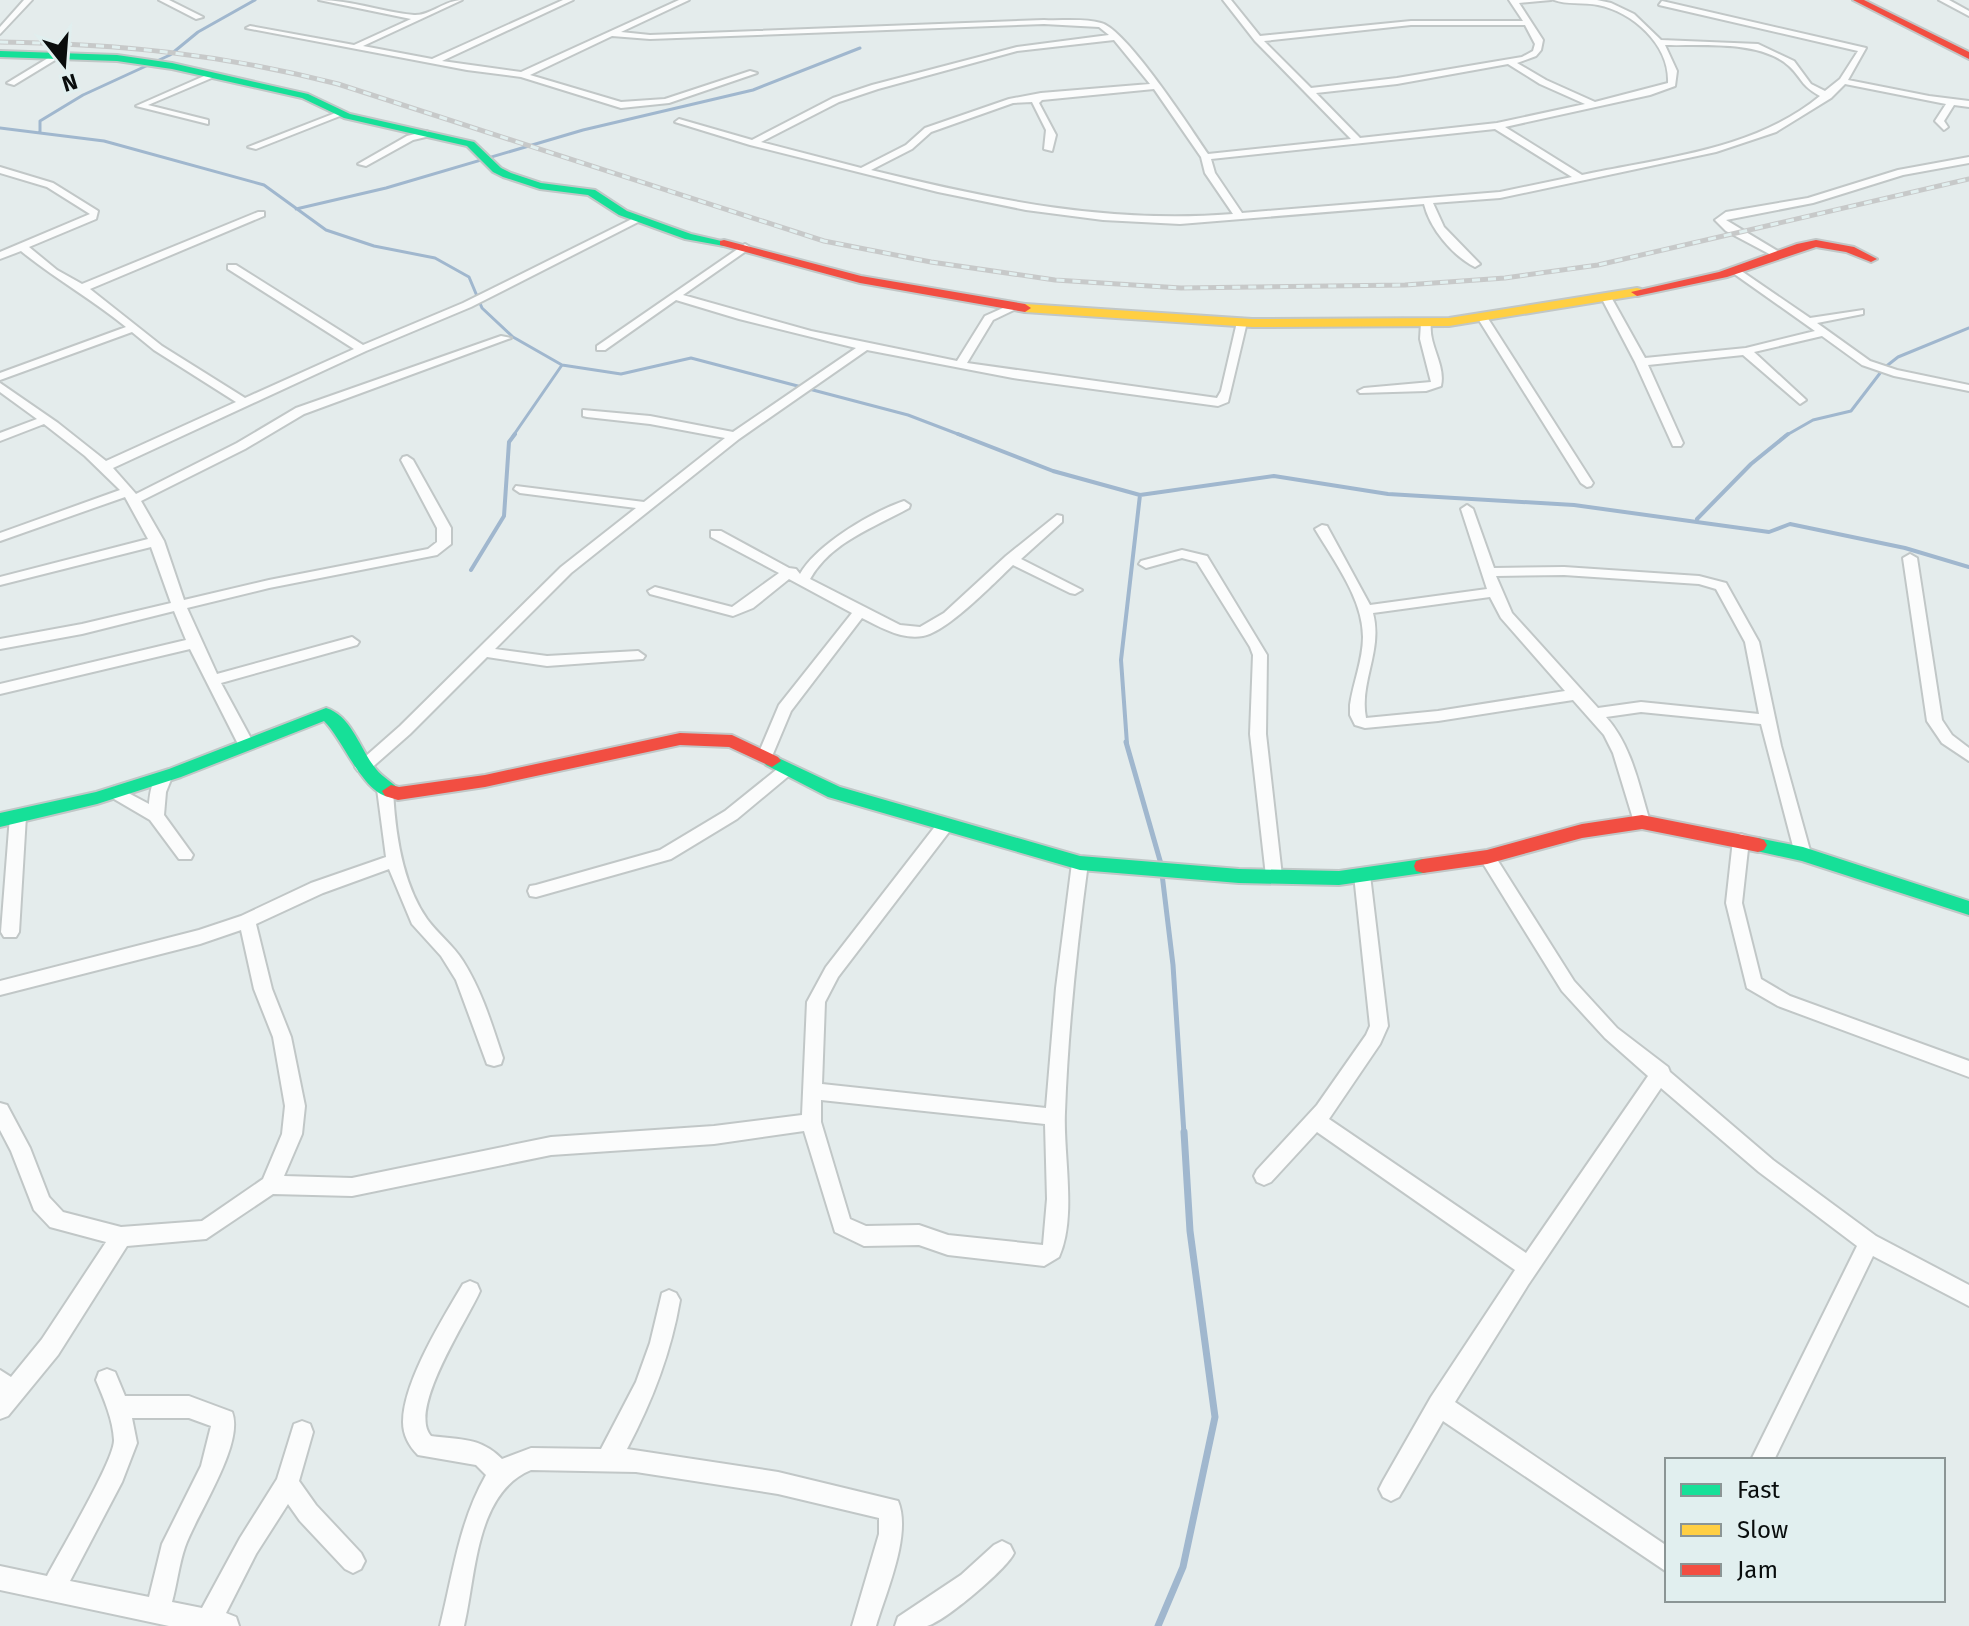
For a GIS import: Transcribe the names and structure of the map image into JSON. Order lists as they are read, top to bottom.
{
  "legend": ["Fast", "Slow", "Jam"],
  "north": "bottom"
}
